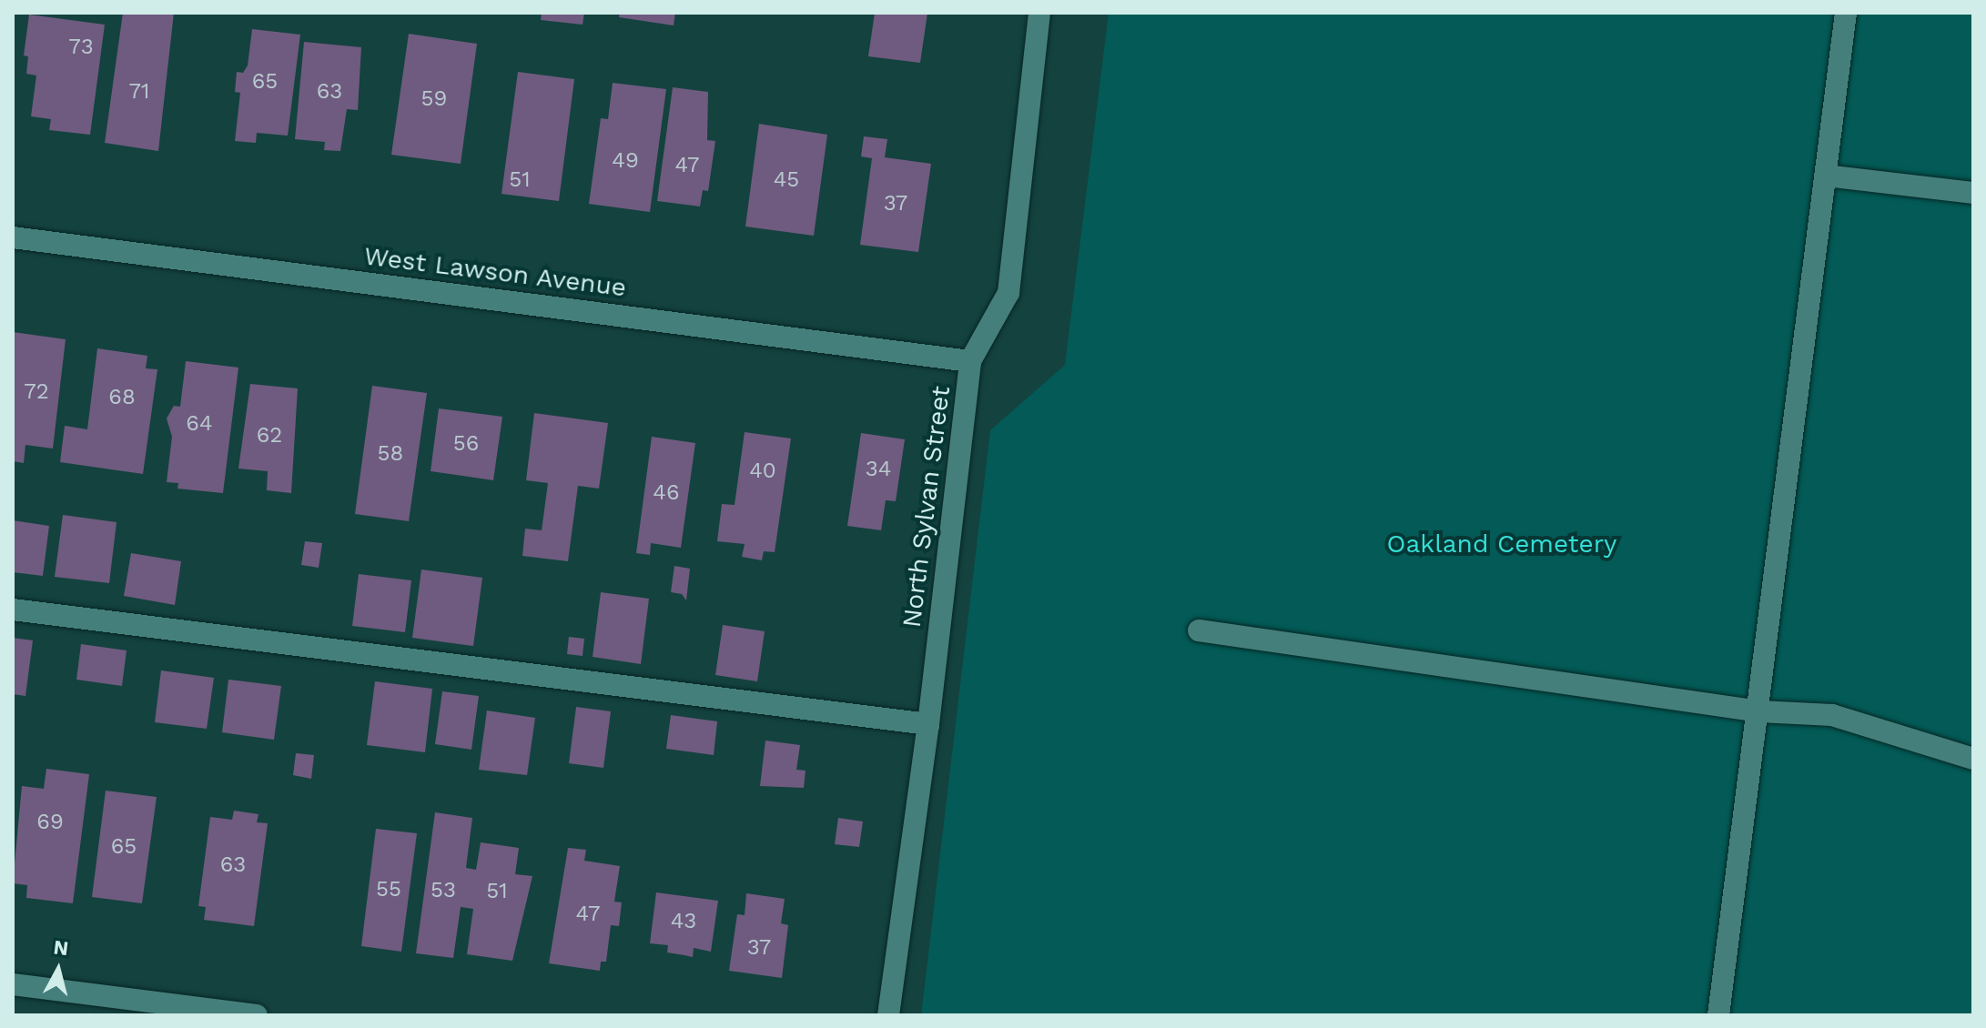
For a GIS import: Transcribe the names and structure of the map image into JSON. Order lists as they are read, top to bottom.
{
  "streets": {
    "street": ["West Lawson Avenue", "North Sylvan Street"]
  },
  "crossings": [
    ["West Lawson Avenue", "North Sylvan Street"]
  ],
  "parks": ["Oakland Cemetery"],
  "house_numbers": [
    "73",
    "65",
    "71",
    "63",
    "59",
    "49",
    "47",
    "51",
    "45",
    "37",
    "72",
    "68",
    "64",
    "62",
    "56",
    "58",
    "34",
    "40",
    "46",
    "69",
    "65",
    "63",
    "55",
    "53",
    "51",
    "47",
    "43",
    "37"
  ],
  "north": "top"
}
